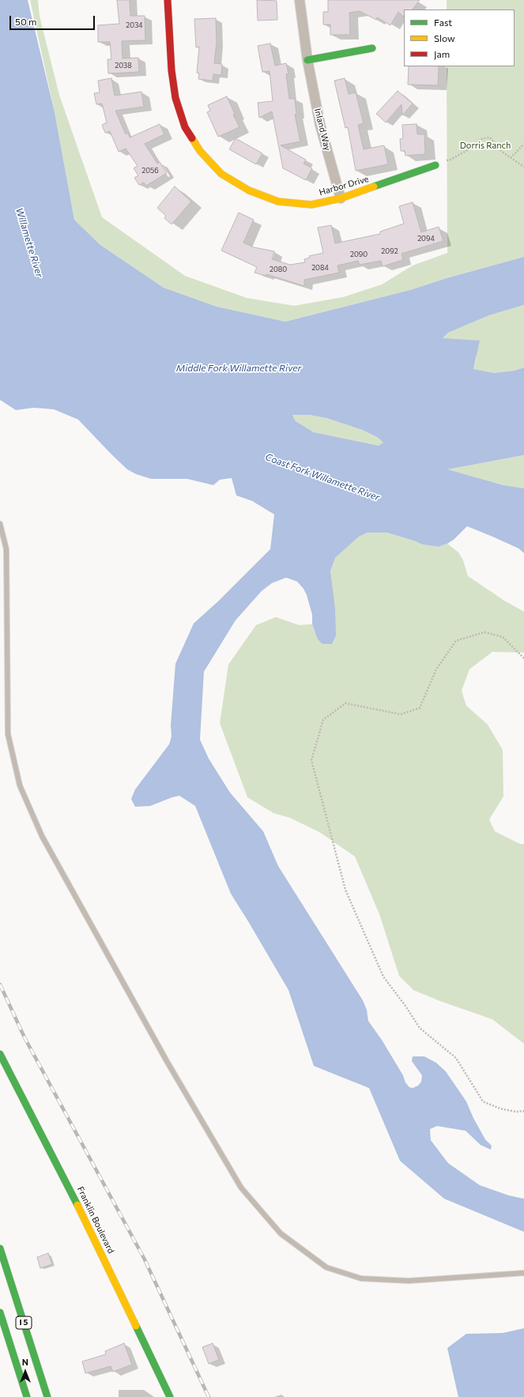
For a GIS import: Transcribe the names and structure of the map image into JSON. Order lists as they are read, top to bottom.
{
  "streets": {
    "main road": ["Harbor Drive", "Franklin Boulevard", "I 5"],
    "street": ["Inland Way"]
  },
  "crossings": [
    ["Inland Way", "Harbor Drive"]
  ],
  "water": ["Willamette River", "Middle Fork Willamette River", "Coast Fork Willamette River"],
  "parks": ["Dorris Ranch"],
  "house_numbers": [
    "2034",
    "2038",
    "2056",
    "2094",
    "2092",
    "2090",
    "2084",
    "2080"
  ],
  "legend": ["Fast", "Slow", "Jam"],
  "scale_bar": "50 m",
  "north": "top"
}
